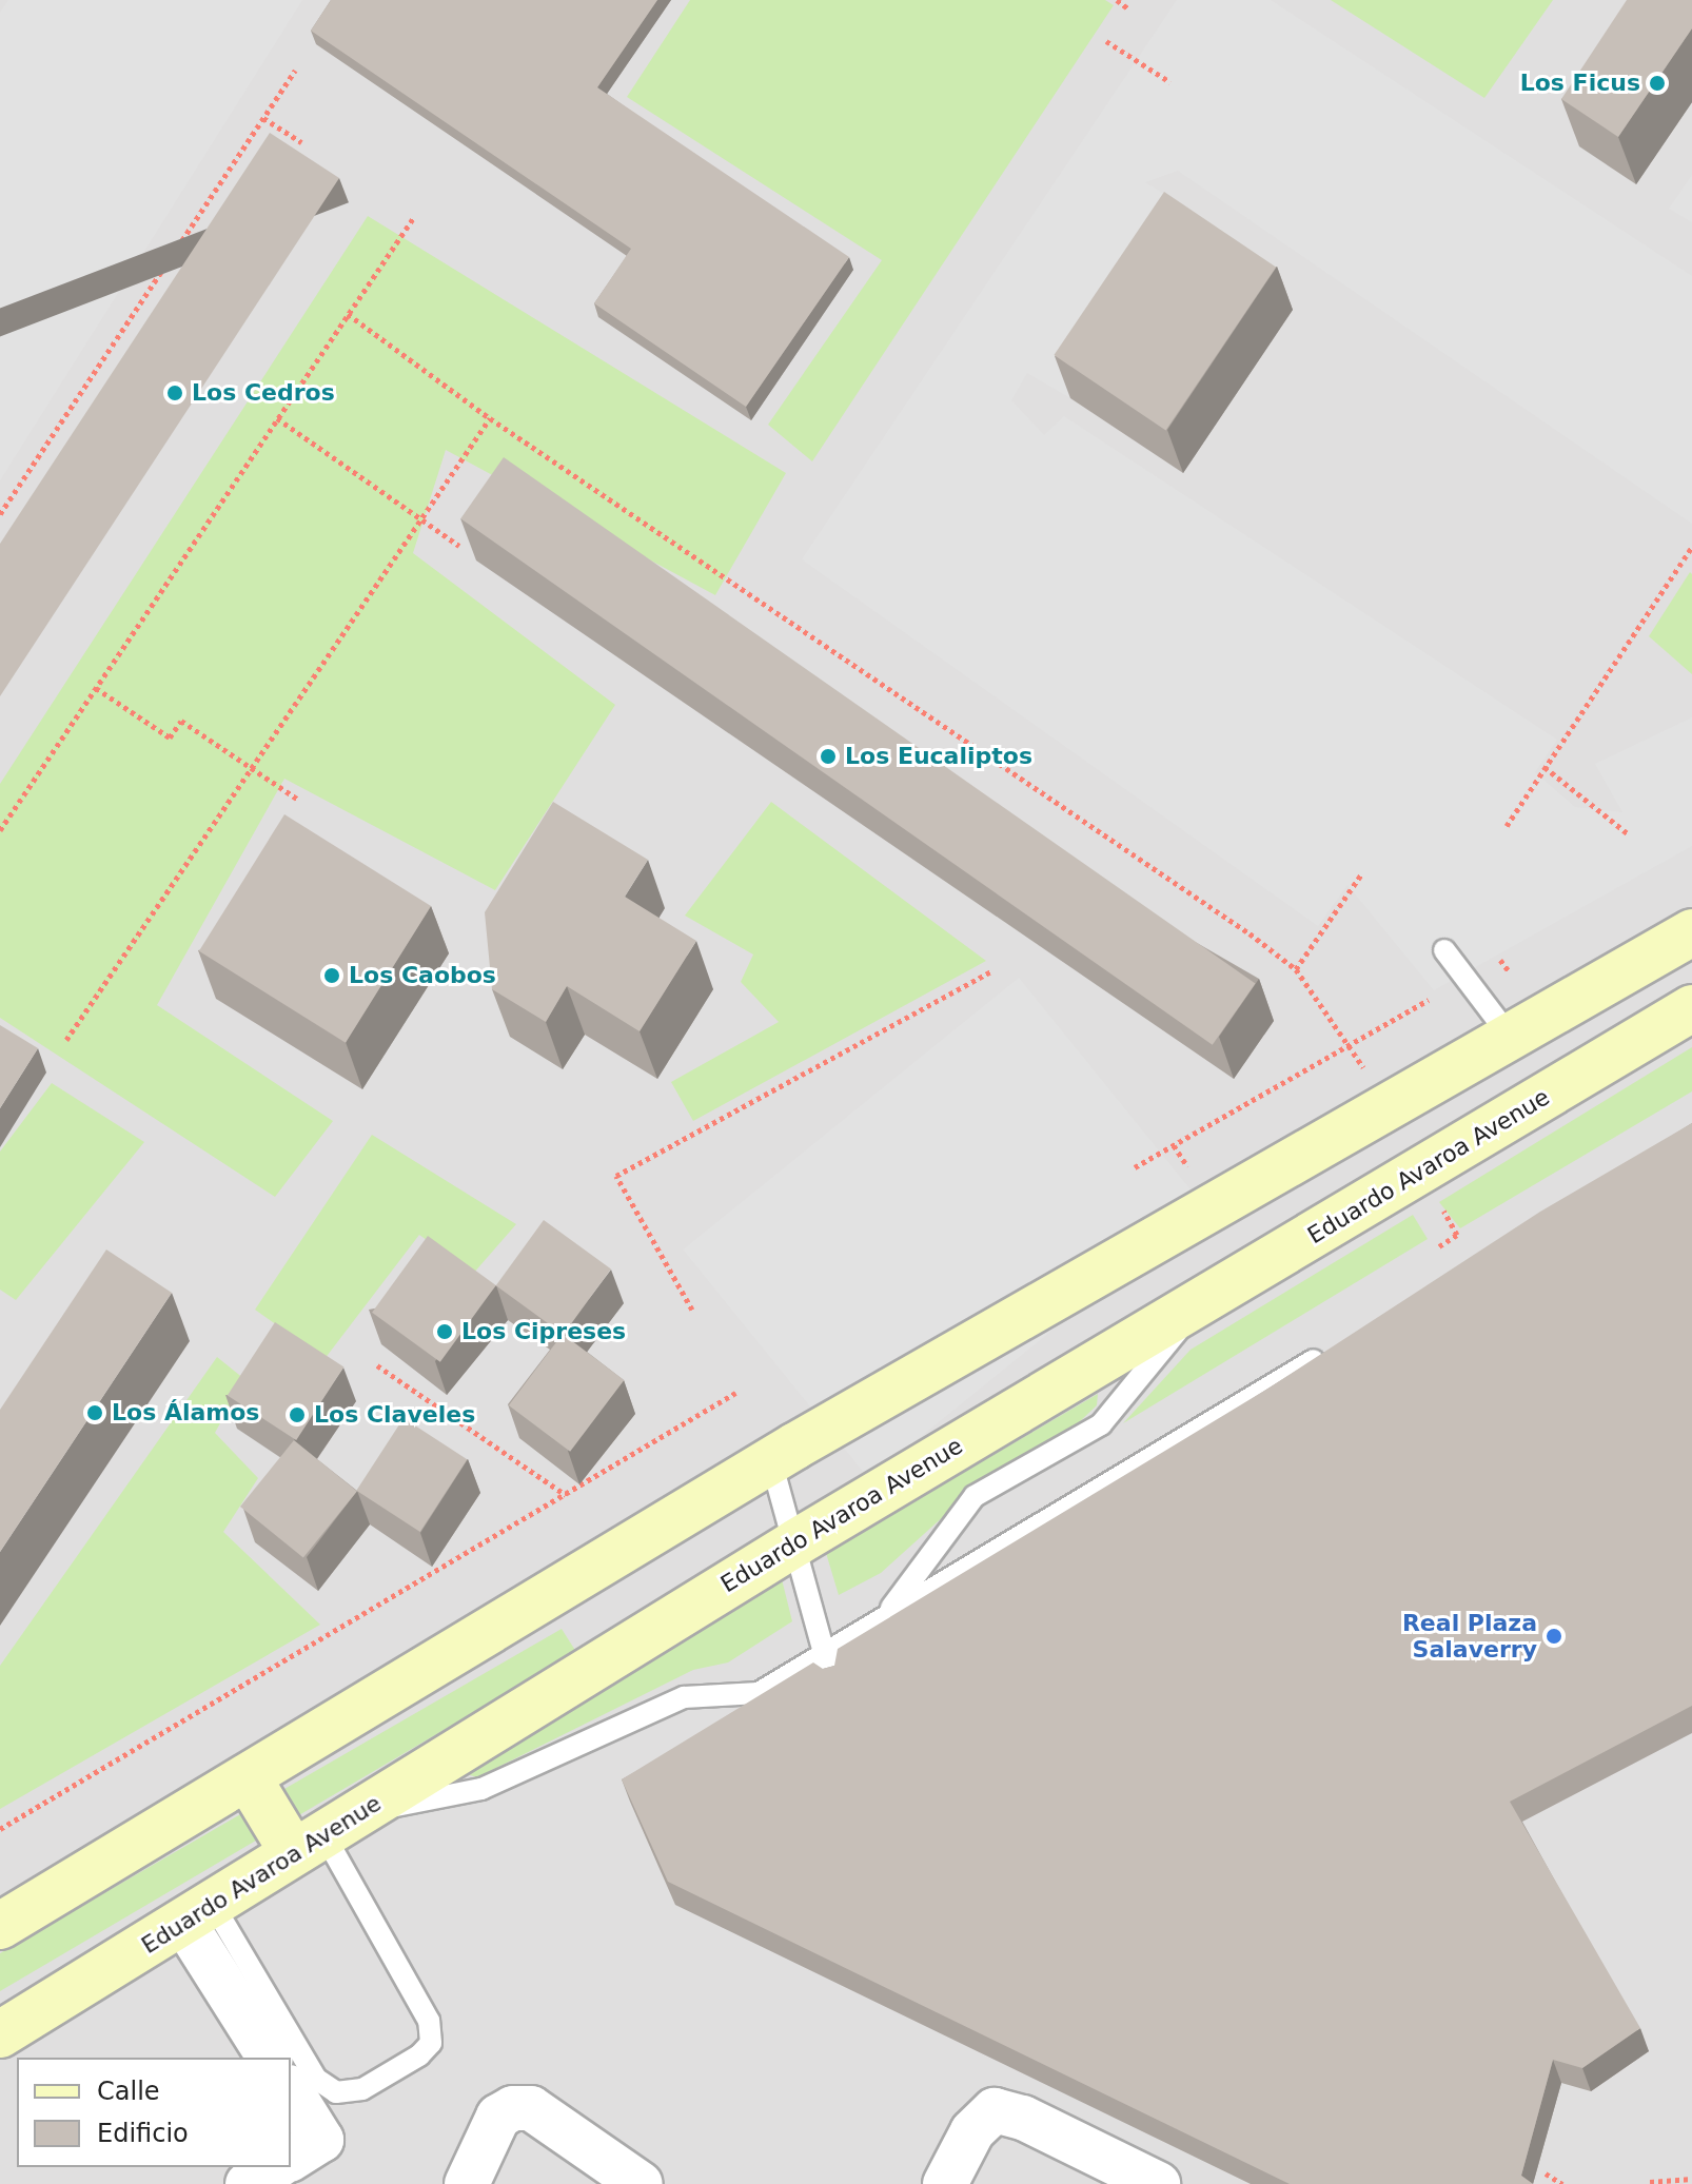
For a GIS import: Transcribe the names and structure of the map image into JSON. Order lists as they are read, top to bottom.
{
  "streets": {
    "main road": ["Eduardo Avaroa Avenue"]
  },
  "places": [
    "Los Ficus",
    "Los Cedros",
    "Los Eucaliptos",
    "Los Caobos",
    "Los Cipreses",
    "Los Álamos",
    "Los Claveles",
    "Real Plaza Salaverry"
  ],
  "legend": ["Calle", "Edificio"]
}
